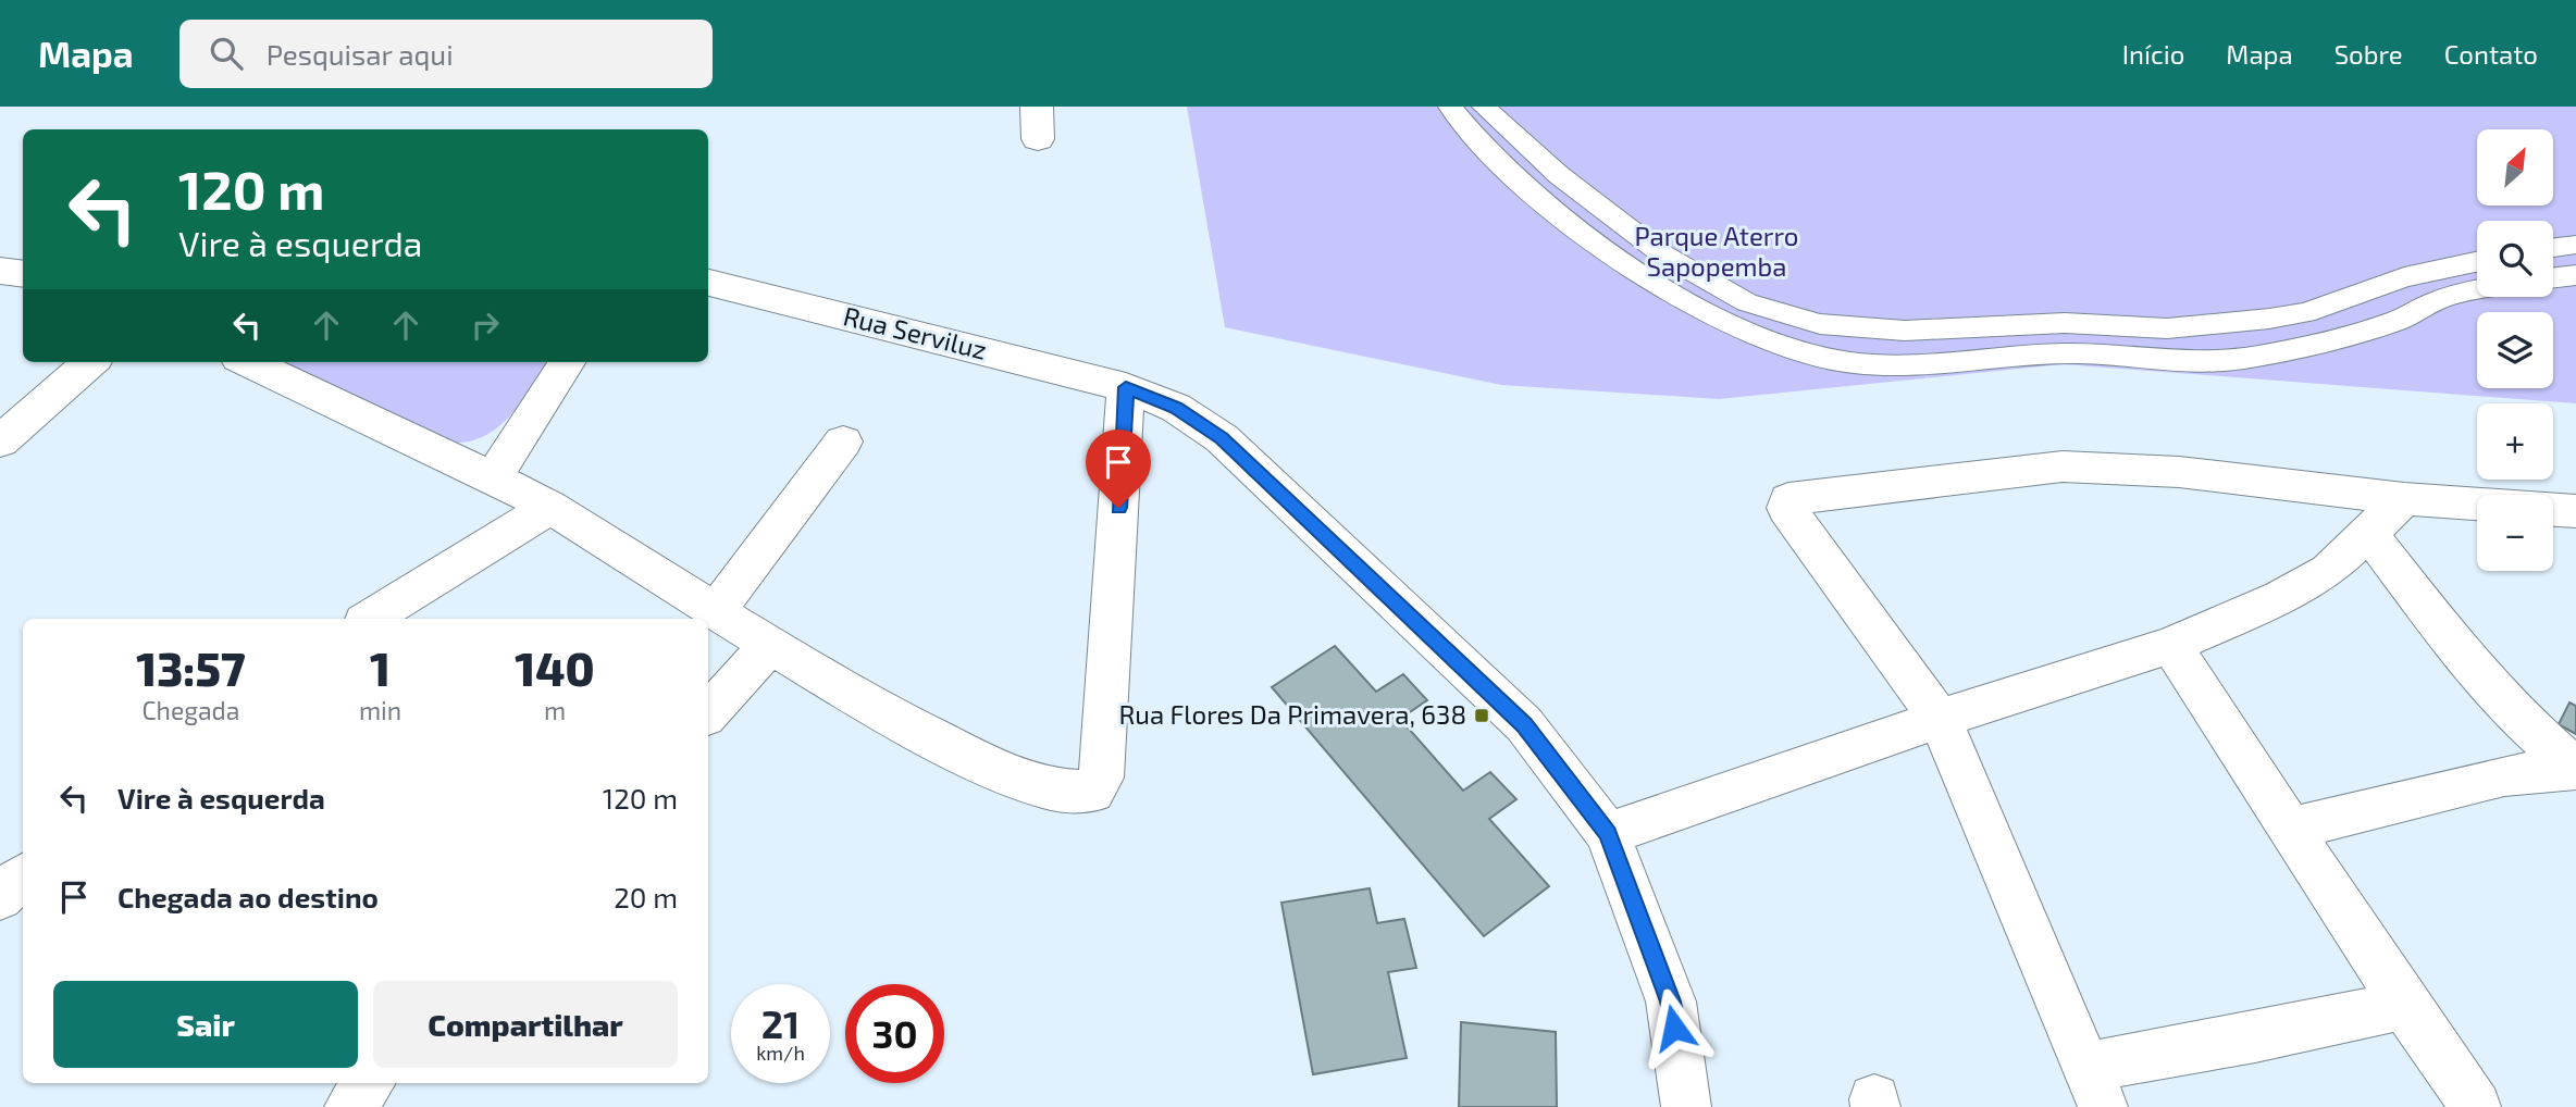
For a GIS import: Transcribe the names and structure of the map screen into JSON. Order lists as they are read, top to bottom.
{
  "streets": {
    "street": ["Rua Serviluz"]
  },
  "parks": ["Parque Aterro Sapopemba"],
  "places": {
    "transit": ["Rua Flores Da Primavera, 638"]
  },
  "north": "top right",
  "page": {
    "header": "Mapa",
    "search": "Pesquisar aqui",
    "nav": [
      "Início",
      "Mapa",
      "Sobre",
      "Contato"
    ],
    "map_buttons": ["+", "−"],
    "turn": ["120 m", "Vire à esquerda"],
    "eta": [
      "13:57",
      "Chegada",
      "1",
      "min",
      "140",
      "m"
    ],
    "list": [
      {
        "name": "Vire à esquerda",
        "value": "120 m"
      },
      {
        "name": "Chegada ao destino",
        "value": "20 m"
      }
    ],
    "buttons": ["Sair", "Compartilhar"],
    "speed": "21 km/h",
    "limit": "30"
  }
}
